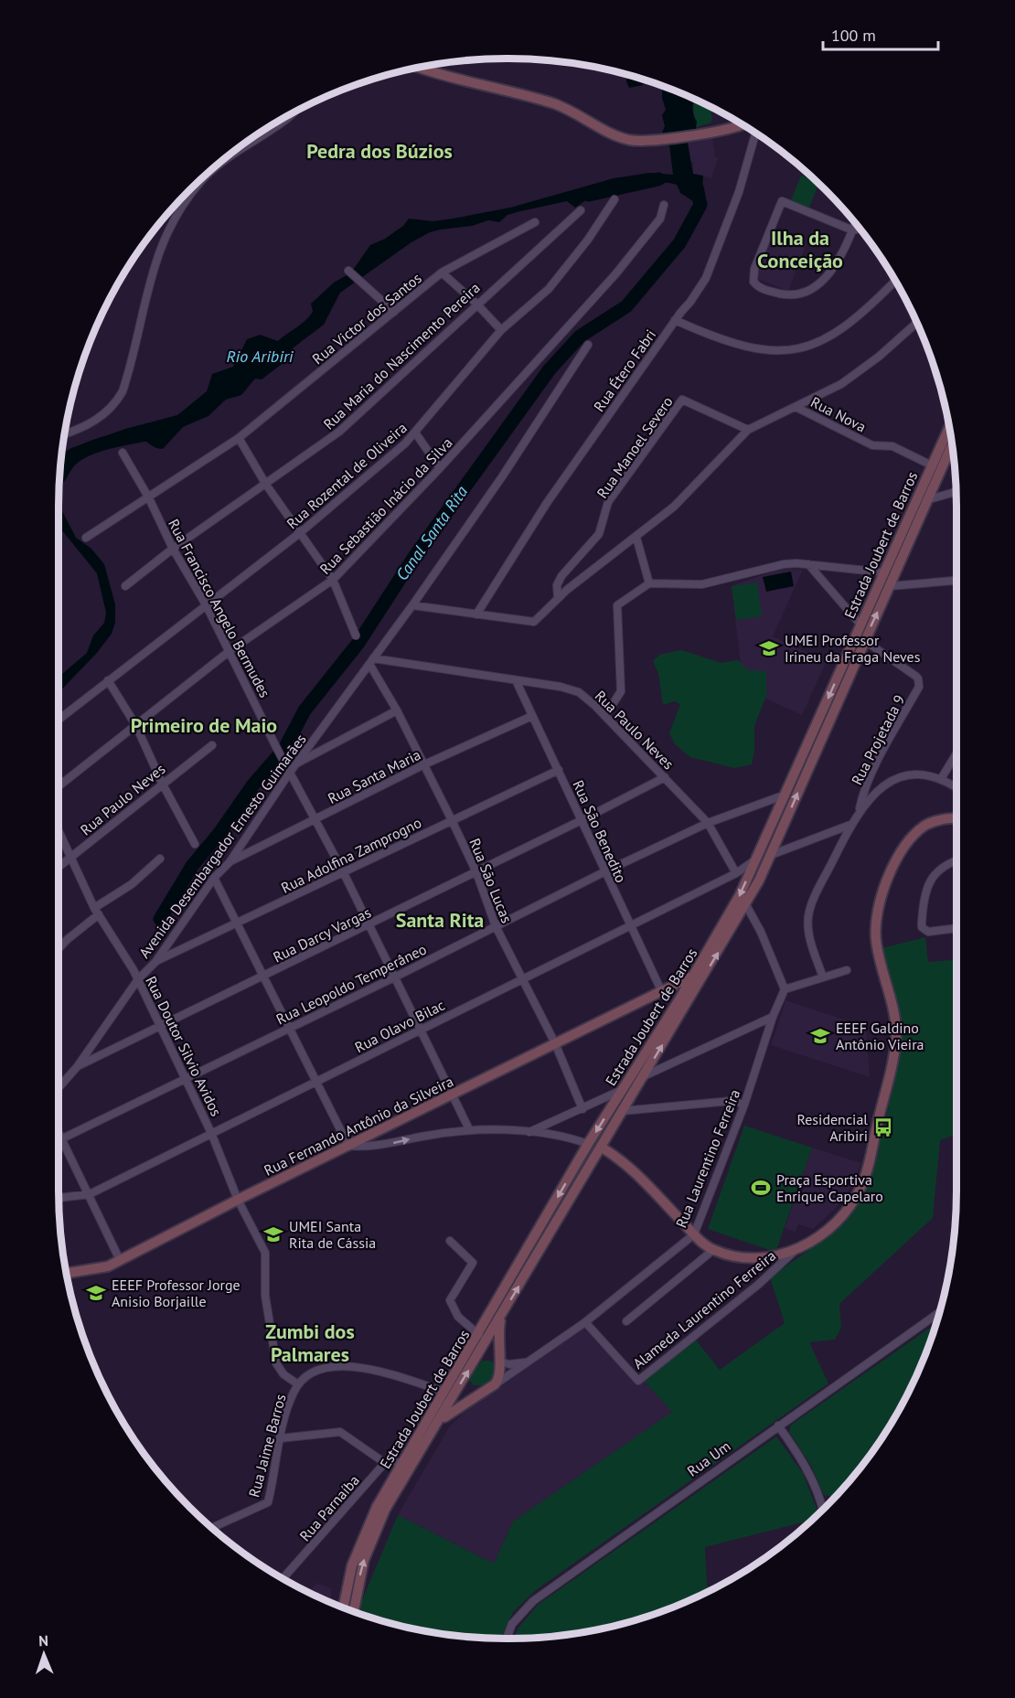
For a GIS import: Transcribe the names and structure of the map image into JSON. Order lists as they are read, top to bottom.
{
  "streets": {
    "main road": ["Estrada Joubert de Barros", "Rua Fernando Antônio da Silveira"],
    "street": [
      "Rua Victor dos Santos",
      "Rua Maria do Nascimento Pereira",
      "Rua Étero Fabri",
      "Rua Nova",
      "Rua Manoel Severo",
      "Rua Rozental de Oliveira",
      "Rua Sebastião Inácio da Silva",
      "Rua Francisco Angelo Bermudes",
      "Rua Paulo Neves",
      "Rua Projetada 9",
      "Rua Santa Maria",
      "Rua São Benedito",
      "Avenida Desembargador Ernesto Guimarães",
      "Rua Adolfina Zamprogno",
      "Rua São Lucas",
      "Rua Darcy Vargas",
      "Rua Leopoldo Temperâneo",
      "Rua Olavo Bilac",
      "Rua Doutor Silvio Avidos",
      "Rua Laurentino Ferreira",
      "Alameda Laurentino Ferreira",
      "Rua Jaime Barros",
      "Rua Um",
      "Rua Parnaíba"
    ]
  },
  "crossings": [
    ["Rua Victor dos Santos", "Rua Francisco Angelo Bermudes"],
    ["Rua Maria do Nascimento Pereira", "Rua Francisco Angelo Bermudes"],
    ["Rua Nova", "Estrada Joubert de Barros"],
    ["Rua Rozental de Oliveira", "Rua Francisco Angelo Bermudes"],
    ["Rua Sebastião Inácio da Silva", "Rua Francisco Angelo Bermudes"],
    ["Estrada Joubert de Barros", "Rua Projetada 9"],
    ["Estrada Joubert de Barros", "Rua Leopoldo Temperâneo"],
    ["Estrada Joubert de Barros", "Rua Olavo Bilac"],
    ["Estrada Joubert de Barros", "Rua Fernando Antônio da Silveira"],
    ["Estrada Joubert de Barros", "Rua Jaime Barros"],
    ["Rua Francisco Angelo Bermudes", "Rua Santa Maria"],
    ["Rua Francisco Angelo Bermudes", "Avenida Desembargador Ernesto Guimarães"],
    ["Rua Francisco Angelo Bermudes", "Rua Adolfina Zamprogno"],
    ["Rua Francisco Angelo Bermudes", "Rua Darcy Vargas"],
    ["Rua Francisco Angelo Bermudes", "Rua Leopoldo Temperâneo"],
    ["Rua Francisco Angelo Bermudes", "Rua Olavo Bilac"],
    ["Rua Francisco Angelo Bermudes", "Rua Fernando Antônio da Silveira"],
    ["Rua Paulo Neves", "Rua São Benedito"],
    ["Rua Paulo Neves", "Avenida Desembargador Ernesto Guimarães"],
    ["Rua Paulo Neves", "Rua São Lucas"],
    ["Rua Paulo Neves", "Rua Darcy Vargas"],
    ["Rua Paulo Neves", "Rua Leopoldo Temperâneo"],
    ["Rua Paulo Neves", "Rua Olavo Bilac"],
    ["Rua Paulo Neves", "Rua Doutor Silvio Avidos"],
    ["Rua Santa Maria", "Rua São Benedito"],
    ["Rua Santa Maria", "Avenida Desembargador Ernesto Guimarães"],
    ["Rua Santa Maria", "Rua São Lucas"],
    ["Rua São Benedito", "Rua Adolfina Zamprogno"],
    ["Rua São Benedito", "Rua Darcy Vargas"],
    ["Rua São Benedito", "Rua Leopoldo Temperâneo"],
    ["Rua São Benedito", "Rua Olavo Bilac"],
    ["Rua São Benedito", "Rua Fernando Antônio da Silveira"],
    ["Avenida Desembargador Ernesto Guimarães", "Rua Adolfina Zamprogno"],
    ["Avenida Desembargador Ernesto Guimarães", "Rua São Lucas"],
    ["Avenida Desembargador Ernesto Guimarães", "Rua Darcy Vargas"],
    ["Avenida Desembargador Ernesto Guimarães", "Rua Doutor Silvio Avidos"],
    ["Rua Adolfina Zamprogno", "Rua São Lucas"],
    ["Rua São Lucas", "Rua Darcy Vargas"],
    ["Rua São Lucas", "Rua Leopoldo Temperâneo"],
    ["Rua São Lucas", "Rua Olavo Bilac"],
    ["Rua São Lucas", "Rua Fernando Antônio da Silveira"],
    ["Rua Darcy Vargas", "Rua Doutor Silvio Avidos"],
    ["Rua Leopoldo Temperâneo", "Rua Doutor Silvio Avidos"],
    ["Rua Olavo Bilac", "Rua Doutor Silvio Avidos"],
    ["Rua Doutor Silvio Avidos", "Rua Fernando Antônio da Silveira"],
    ["Rua Doutor Silvio Avidos", "Rua Jaime Barros"],
    ["Rua Laurentino Ferreira", "Alameda Laurentino Ferreira"]
  ],
  "districts": [
    "Pedra dos Búzios",
    "Ilha da Conceição",
    "Primeiro de Maio",
    "Santa Rita",
    "Zumbi dos Palmares"
  ],
  "water": ["Rio Aribiri", "Canal Santa Rita"],
  "places": {
    "school or university": [
      "UMEI Professor Irineu da Fraga Neves",
      "EEEF Galdino Antônio Vieira",
      "UMEI Santa Rita de Cássia",
      "EEEF Professor Jorge Anisio Borjaille"
    ],
    "bus stop": ["Residencial Aribiri"],
    "sports": ["Praça Esportiva Enrique Capelaro"]
  },
  "scale_bar": "100 m",
  "north": "top"
}
